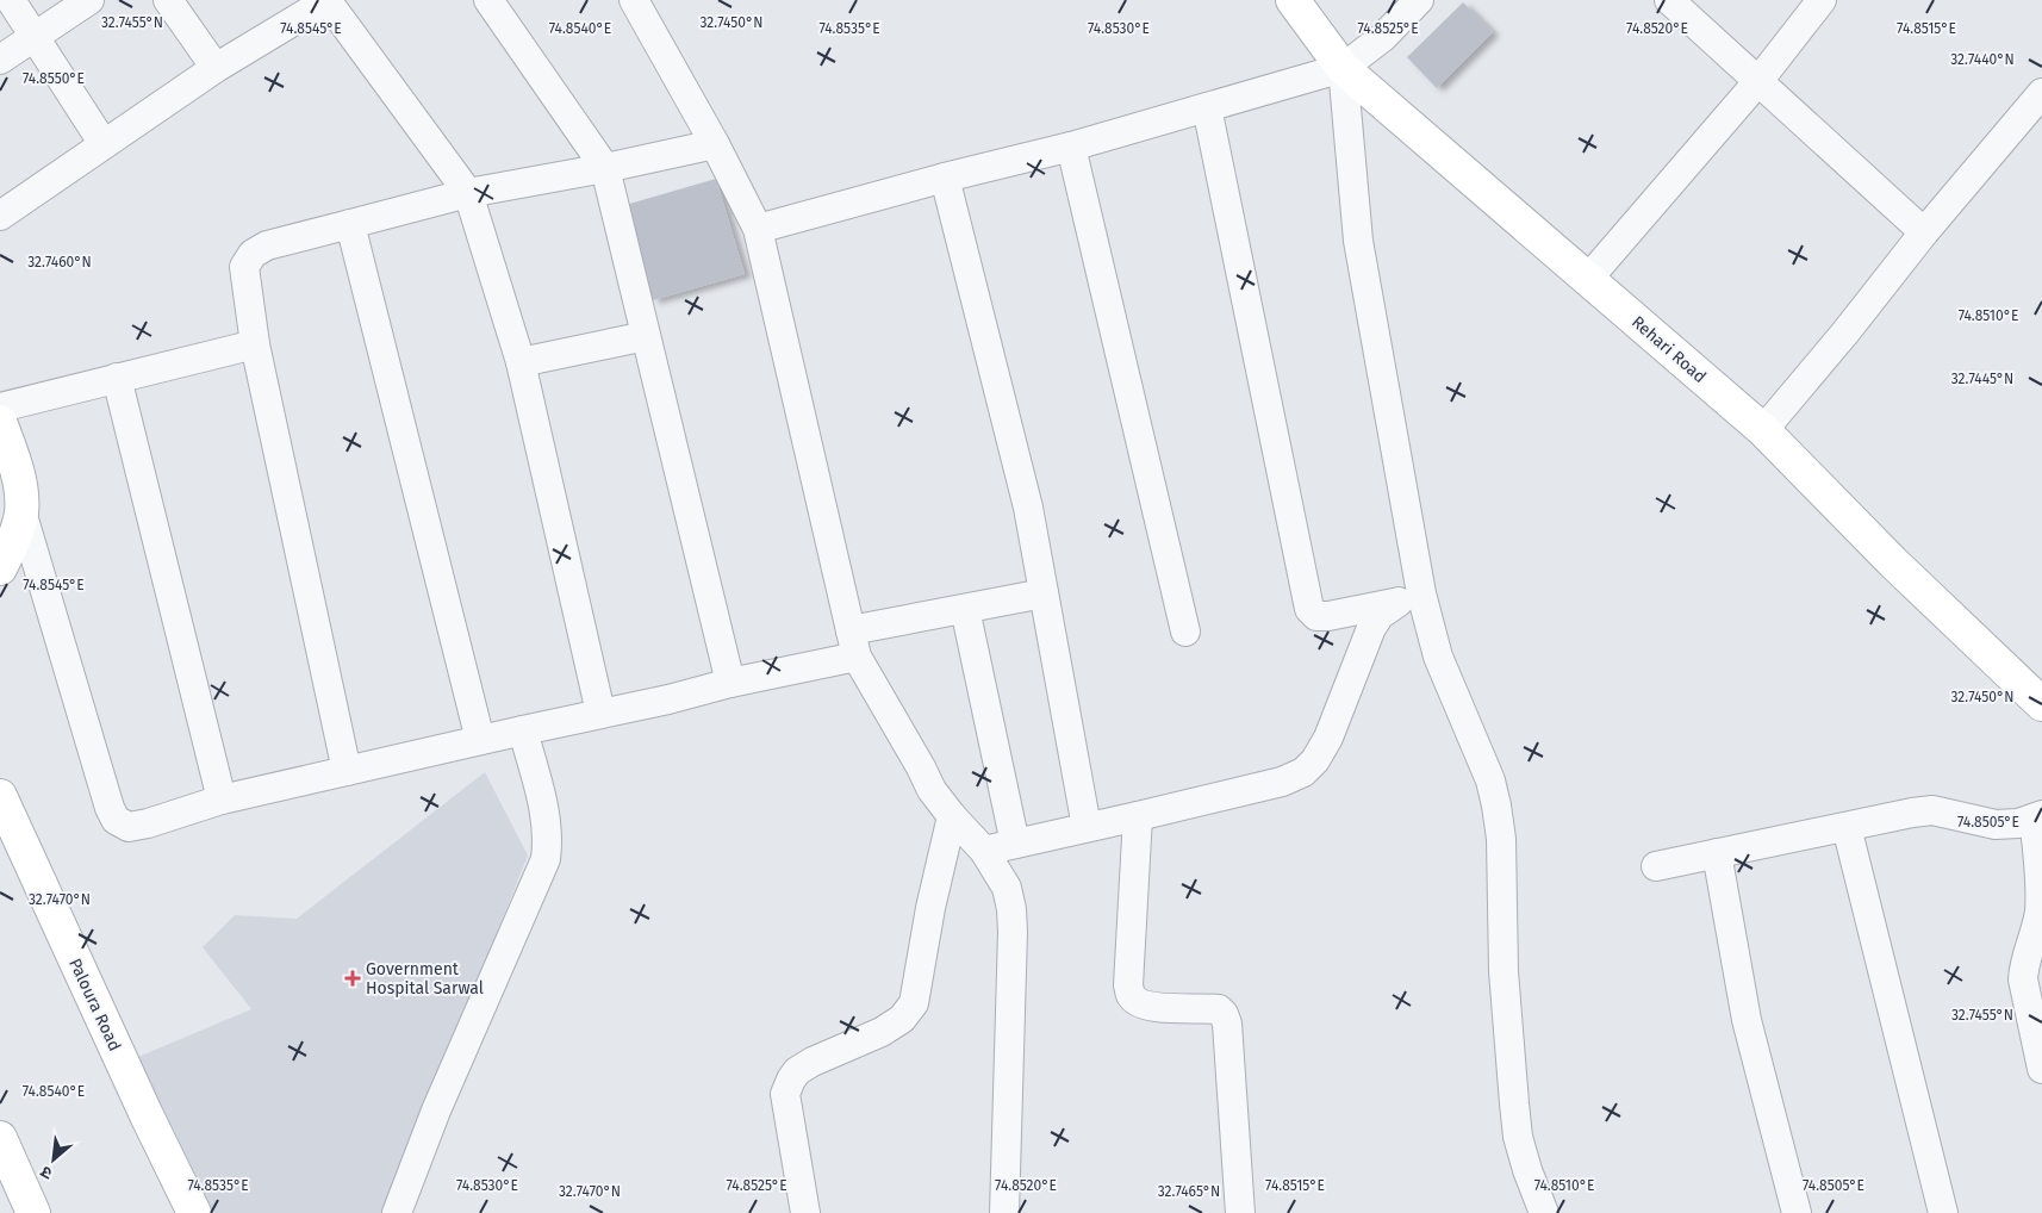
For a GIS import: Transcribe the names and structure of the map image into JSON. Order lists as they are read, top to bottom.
{
  "streets": {
    "main road": ["Rehari Road", "Paloura Road"]
  },
  "places": {
    "health": ["Government Hospital Sarwal"]
  },
  "north": "bottom left",
  "coordinates": [
    "32.7455°N",
    "32.7450°N",
    "74.8545°E",
    "74.8540°E",
    "74.8535°E",
    "74.8530°E",
    "74.8525°E",
    "74.8520°E",
    "74.8515°E",
    "32.7440°N",
    "74.8550°E",
    "32.7460°N",
    "74.8510°E",
    "32.7445°N",
    "74.8505°E",
    "32.7470°N",
    "32.7465°N"
  ]
}
